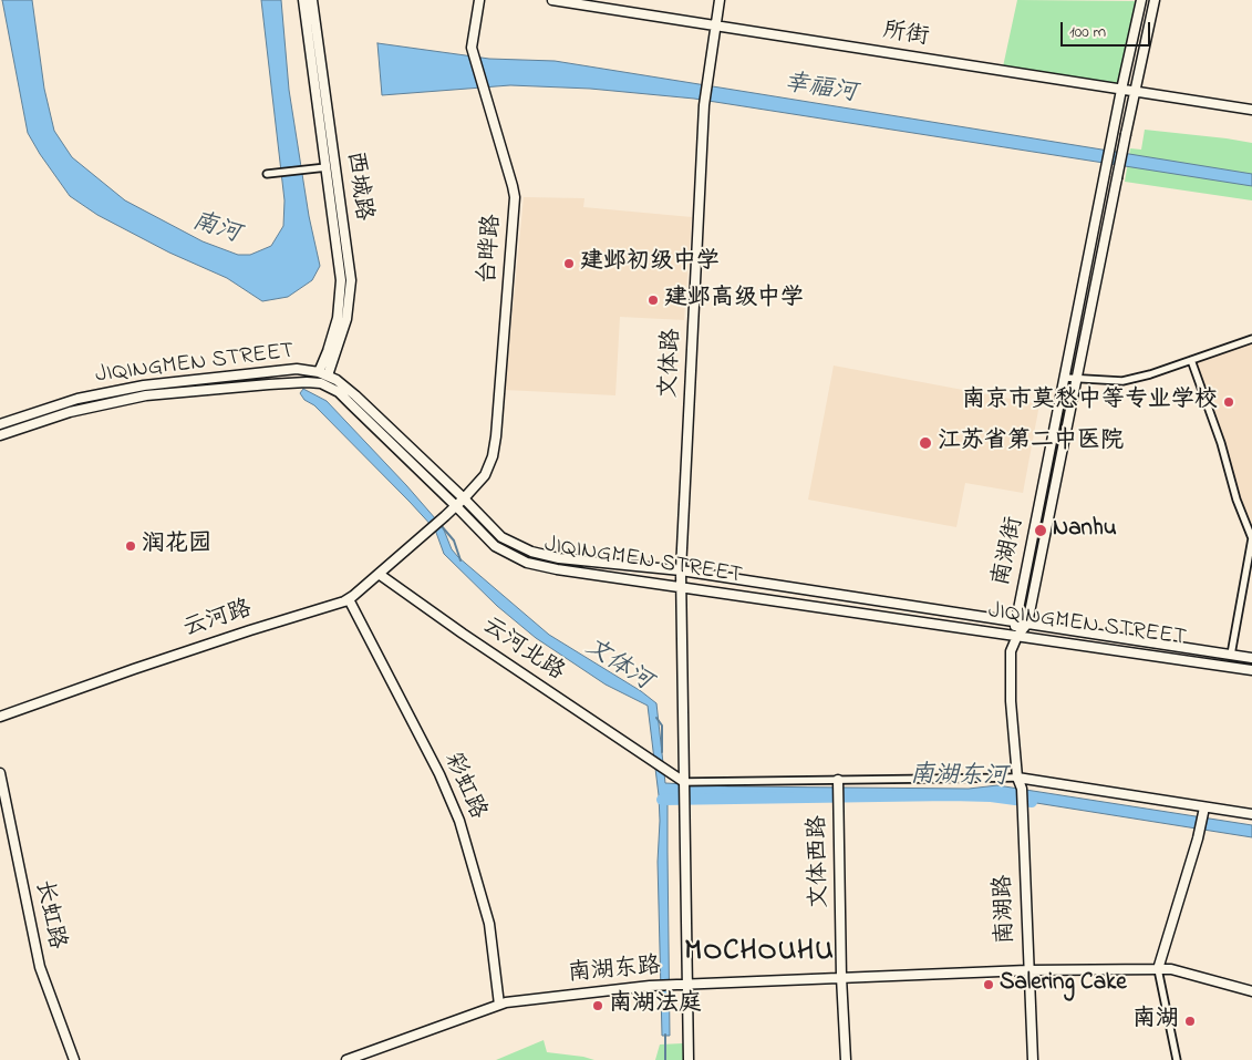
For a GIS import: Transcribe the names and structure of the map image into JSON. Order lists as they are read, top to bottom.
{
  "streets": {
    "main road": [
      "所街",
      "西城路",
      "台晔路",
      "文体路",
      "JIQINGMEN STREET",
      "南湖街",
      "云河路",
      "云河北路",
      "彩虹路",
      "文体西路",
      "南湖路",
      "长虹路",
      "南湖东路"
    ]
  },
  "crossings": [
    ["所街", "文体路"],
    ["所街", "南湖街"],
    ["西城路", "JIQINGMEN STREET"],
    ["台晔路", "JIQINGMEN STREET"],
    ["台晔路", "云河路"],
    ["文体路", "JIQINGMEN STREET"],
    ["文体路", "云河北路"],
    ["文体路", "南湖东路"],
    ["JIQINGMEN STREET", "南湖街"],
    ["云河路", "云河北路"],
    ["云河路", "彩虹路"],
    ["彩虹路", "南湖东路"],
    ["文体西路", "南湖东路"],
    ["南湖路", "南湖东路"]
  ],
  "districts": ["MOCHOUHU"],
  "water": [
    "幸福河",
    "南河",
    "文体河",
    "南湖东河"
  ],
  "places": [
    "建邺初级中学",
    "建邺高级中学",
    "南京市莫愁中等专业学校",
    "江苏省第二中医院",
    "Nanhu",
    "润花园",
    "Salering Cake",
    "南湖法庭",
    "南湖"
  ],
  "scale_bar": "100 m"
}
